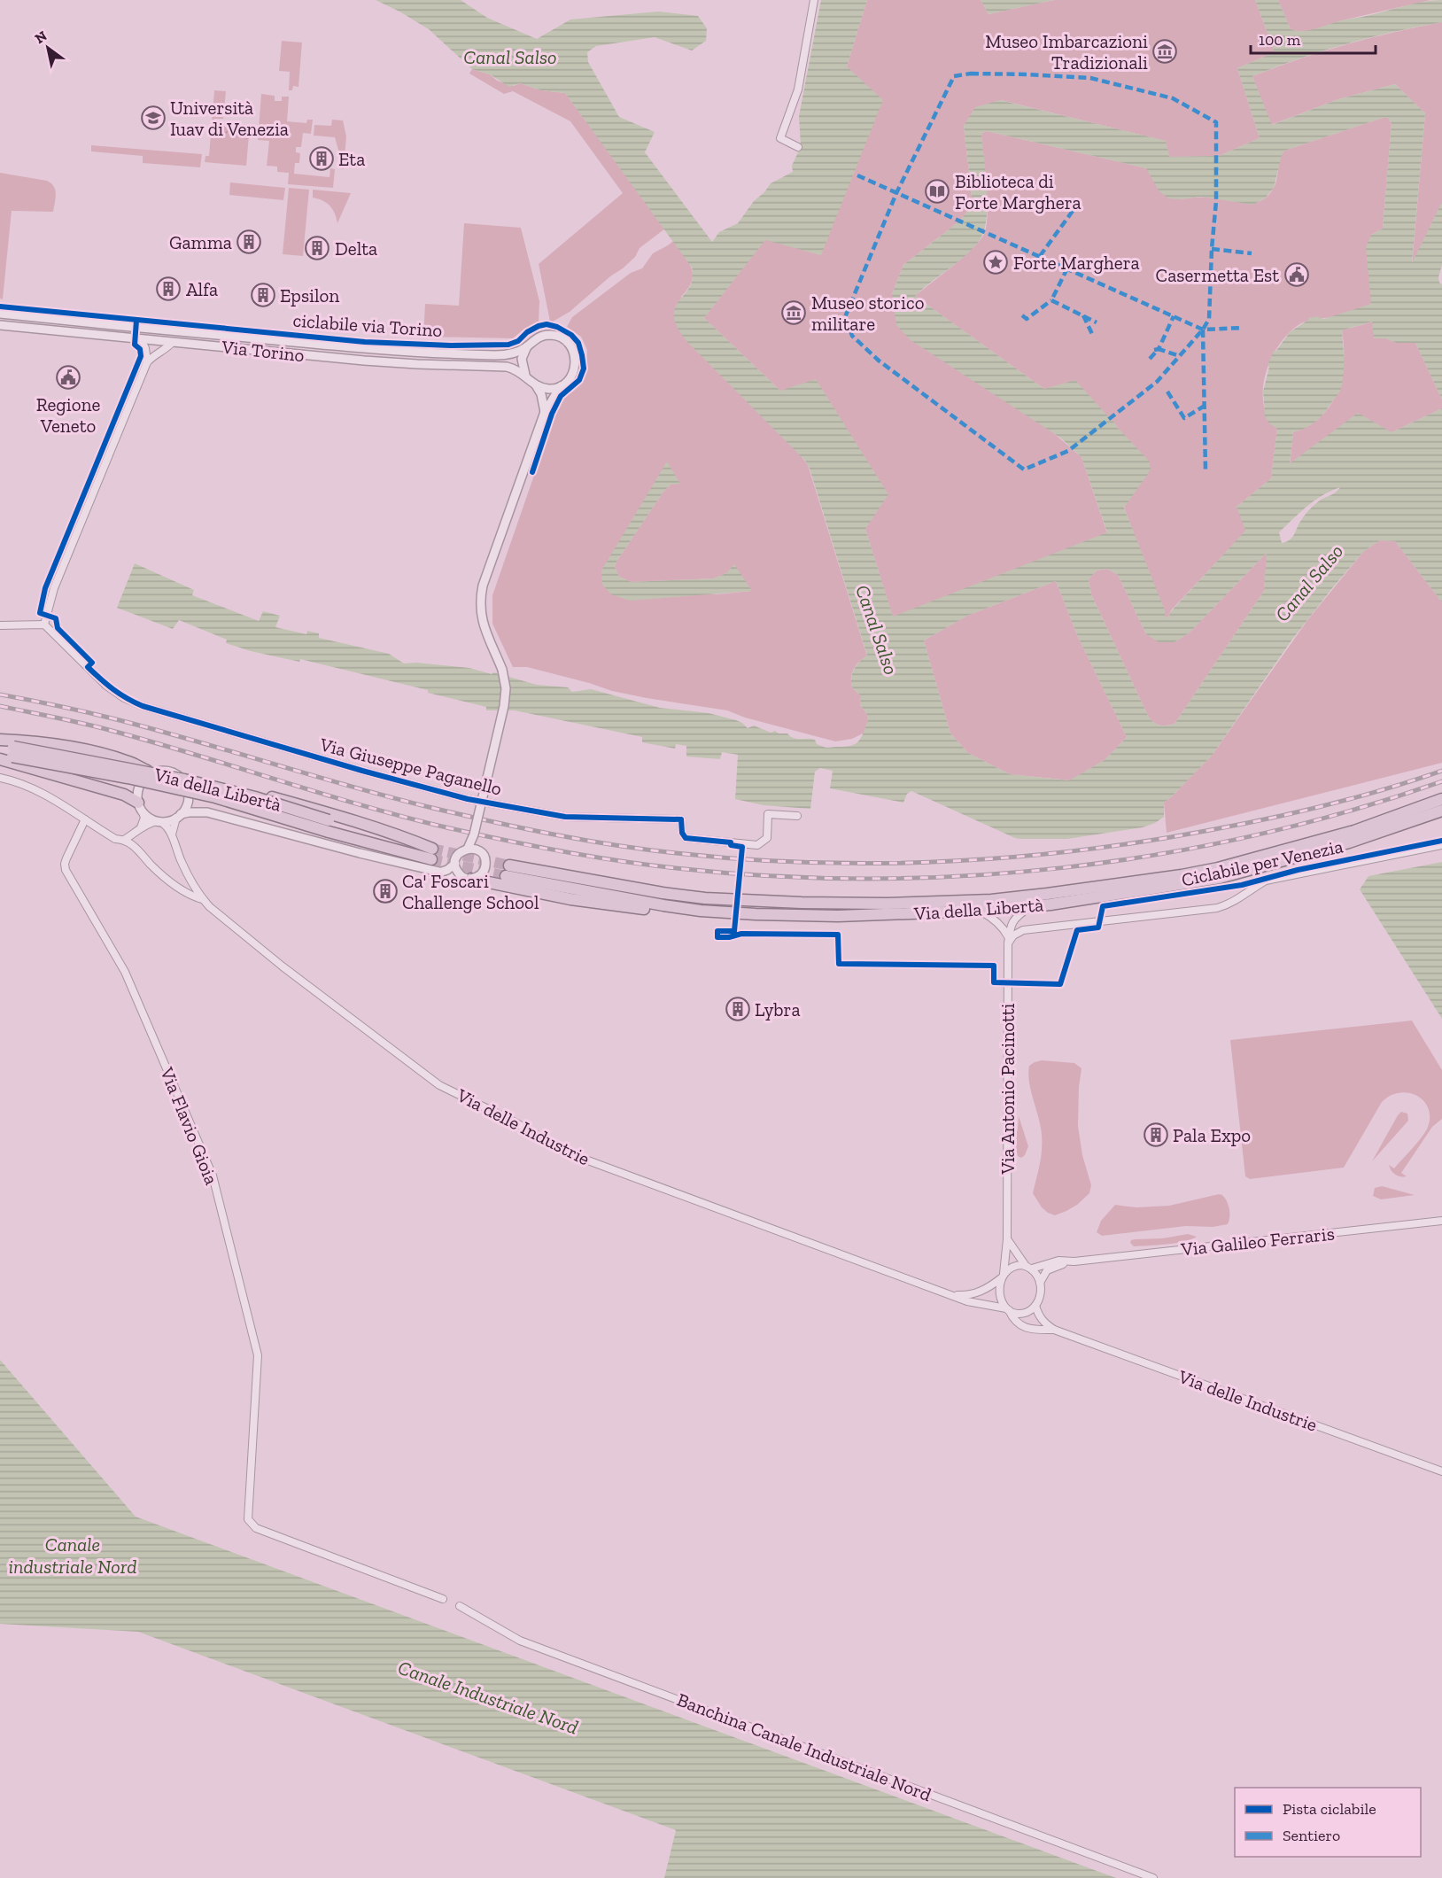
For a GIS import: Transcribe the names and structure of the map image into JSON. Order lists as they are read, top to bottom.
{
  "streets": {
    "highway": ["Via della Libertà"],
    "street": [
      "Via Torino",
      "Via Giuseppe Paganello",
      "Via Antonio Pacinotti",
      "Via Flavio Gioia",
      "Via delle Industrie",
      "Via Galileo Ferraris",
      "Banchina Canale Industriale Nord"
    ],
    "cycle path": ["ciclabile via Torino", "Ciclabile per Venezia"]
  },
  "crossings": [
    ["Via della Libertà", "Via Antonio Pacinotti"],
    ["Via della Libertà", "Via delle Industrie"],
    ["Via Antonio Pacinotti", "Via delle Industrie"],
    ["Via Antonio Pacinotti", "Via Galileo Ferraris"],
    ["Via Flavio Gioia", "Via delle Industrie"],
    ["Via delle Industrie", "Via Galileo Ferraris"]
  ],
  "water": ["Canal Salso", "Canale industriale Nord", "Canale Industriale Nord"],
  "places": {
    "museum": ["Museo Imbarcazioni Tradizionali", "Museo storico militare"],
    "school or university": ["Università Iuav di Venezia"],
    "building": [
      "Eta",
      "Gamma",
      "Delta",
      "Alfa",
      "Epsilon",
      "Ca' Foscari Challenge School",
      "Lybra",
      "Pala Expo"
    ],
    "library": ["Biblioteca di Forte Marghera"],
    "place": ["Forte Marghera"],
    "public building": ["Casermetta Est", "Regione Veneto"]
  },
  "legend": ["Pista ciclabile", "Sentiero"],
  "scale_bar": "100 m",
  "north": "top left"
}
